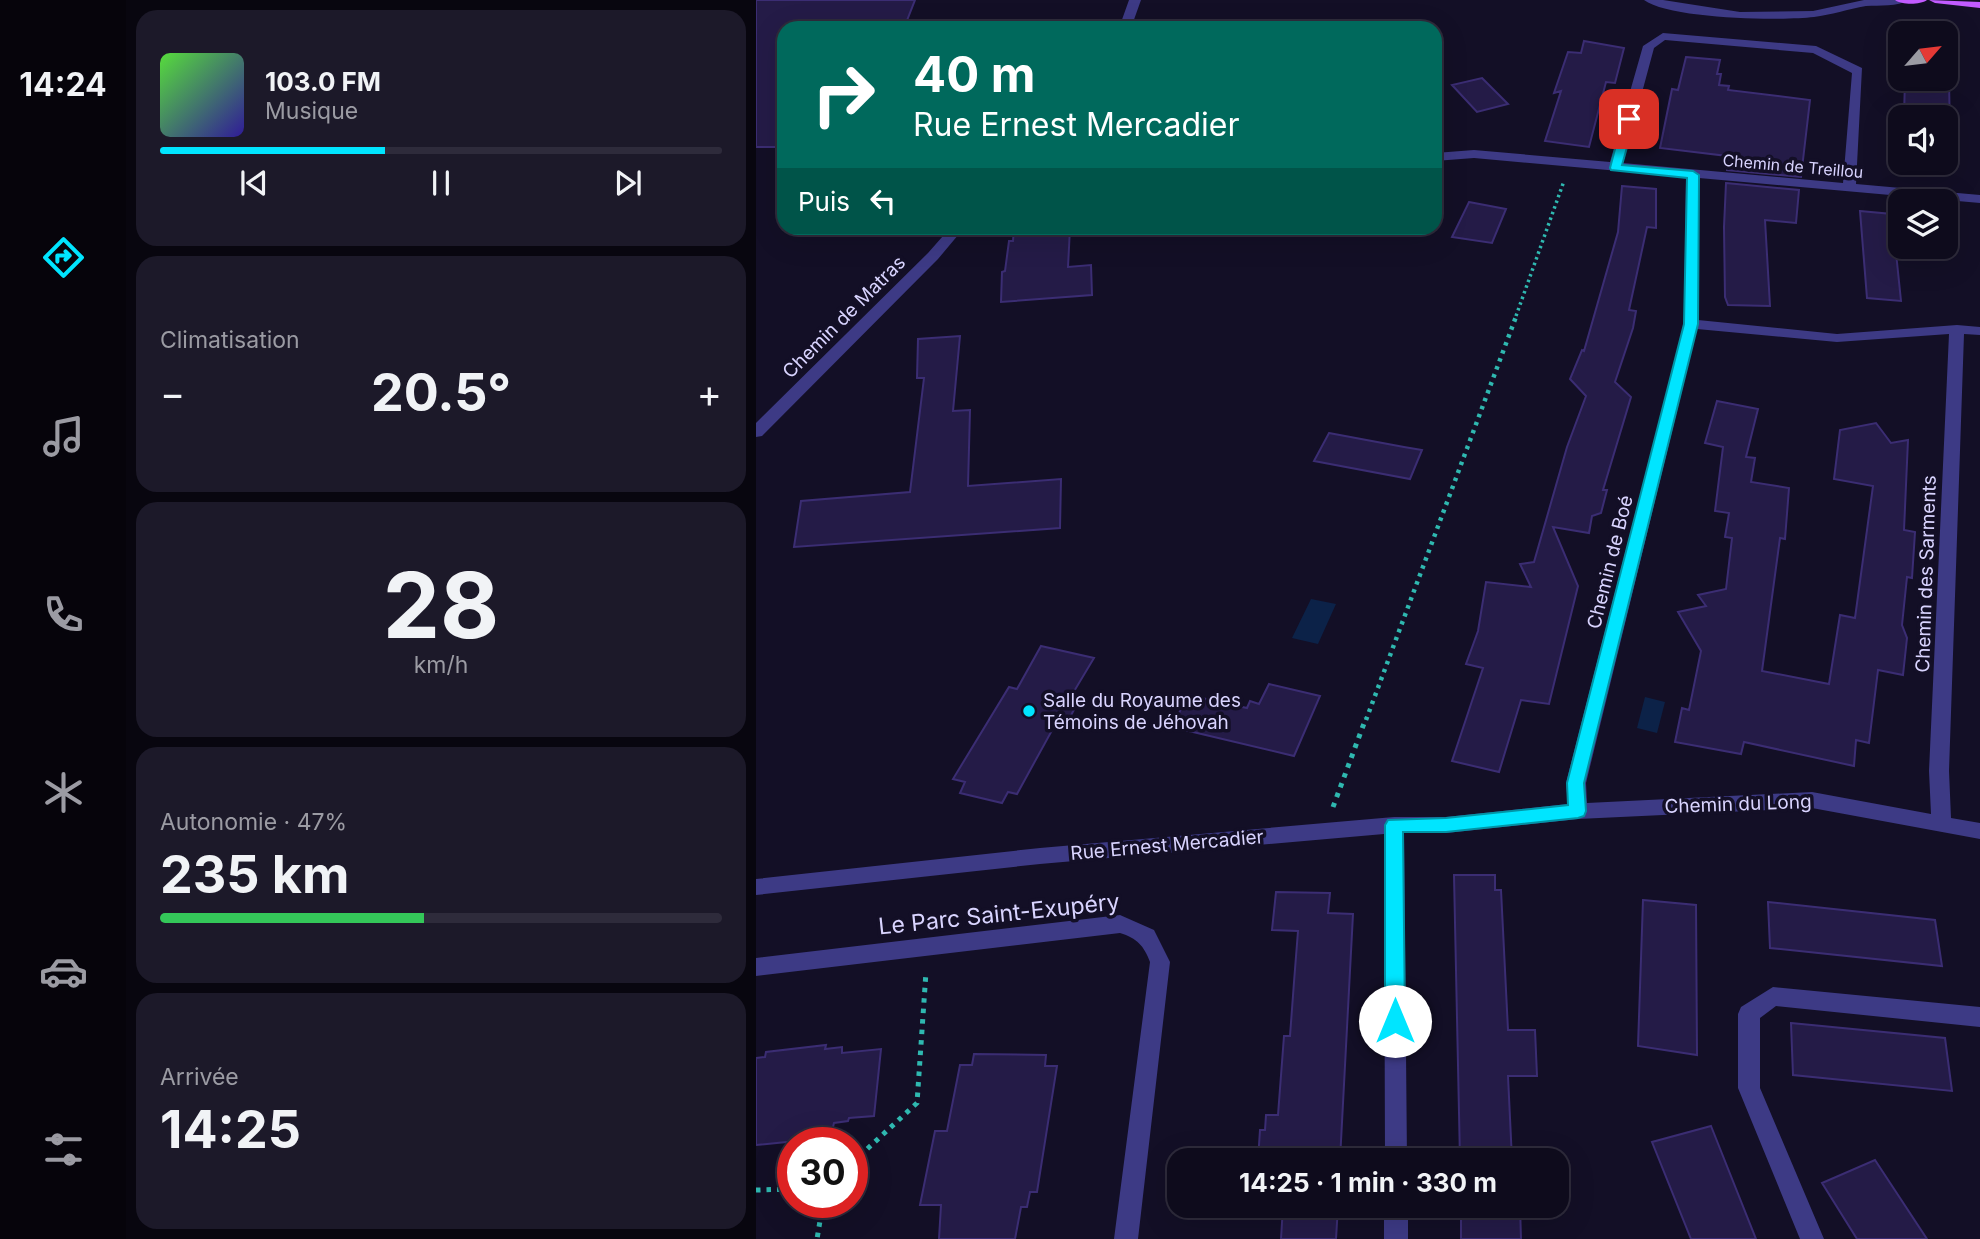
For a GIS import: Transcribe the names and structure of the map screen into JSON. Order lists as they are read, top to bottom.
{
  "streets": {
    "street": [
      "Chemin de Treillou",
      "Chemin de Matras",
      "Chemin de Boé",
      "Chemin des Sarments",
      "Chemin du Long",
      "Rue Ernest Mercadier",
      "Le Parc Saint-Exupéry"
    ]
  },
  "crossings": [
    ["Chemin de Treillou", "Chemin de Boé"],
    ["Chemin de Boé", "Chemin du Long"],
    ["Chemin de Boé", "Rue Ernest Mercadier"],
    ["Chemin des Sarments", "Chemin du Long"],
    ["Chemin du Long", "Rue Ernest Mercadier"]
  ],
  "places": ["Salle du Royaume des Témoins de Jéhovah"],
  "north": "top right",
  "page": {
    "tabs": "14:24",
    "turn": ["40 m", "Rue Ernest Mercadier"],
    "song": ["103.0 FM", "Musique"],
    "then": "Puis",
    "tile": [
      "Climatisation",
      ["28", "km/h"],
      ["Autonomie · 47%", "235 km"],
      ["Arrivée", "14:25"]
    ],
    "heat": ["−", "20.5°", "+"],
    "limit": "30",
    "trip": "14:25 · 1 min · 330 m"
  }
}
